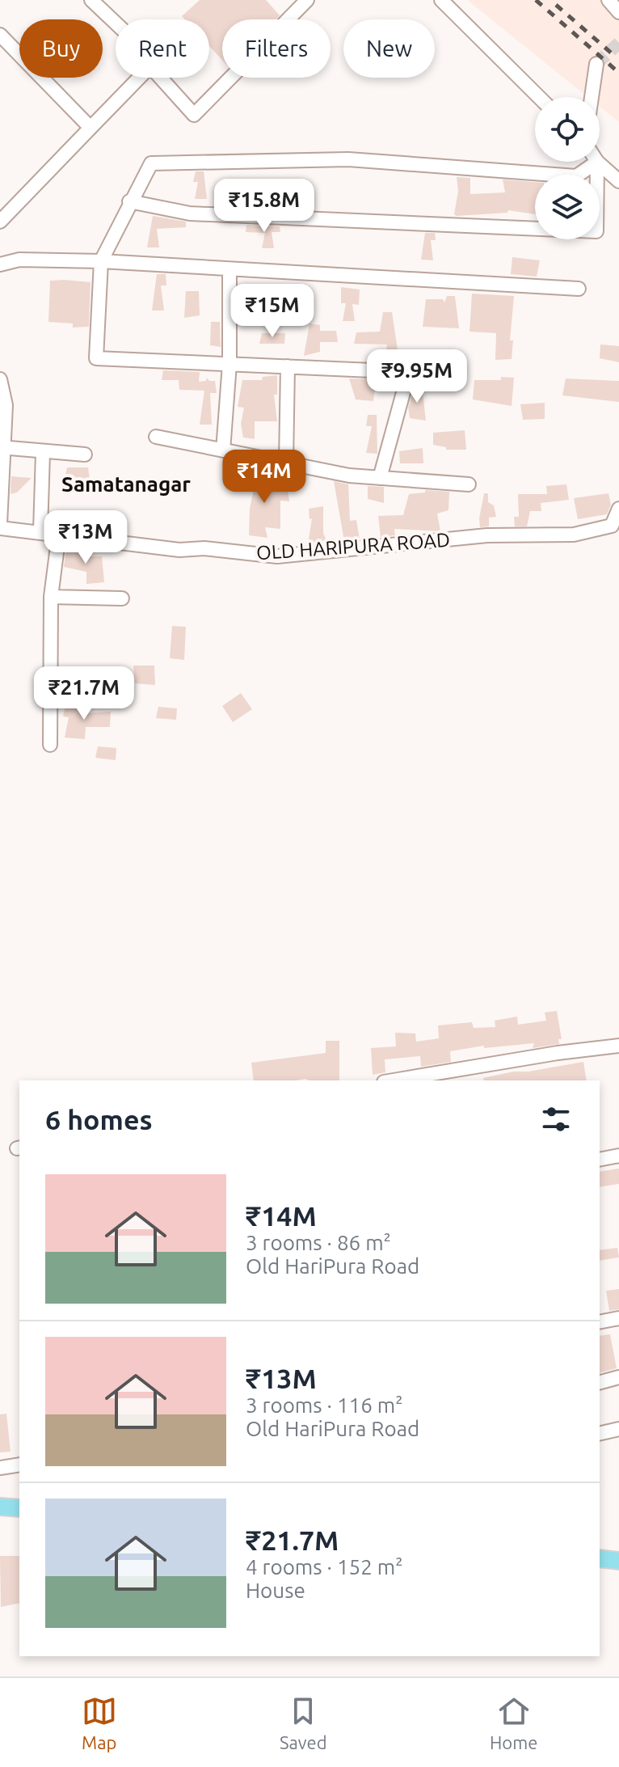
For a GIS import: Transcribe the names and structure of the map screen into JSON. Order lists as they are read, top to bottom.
{
  "streets": {
    "street": ["OLD HARIPURA ROAD"]
  },
  "districts": ["Samatanagar"],
  "page": {
    "chip": [
      "Buy",
      "Rent",
      "Filters",
      "New"
    ],
    "price": [
      "₹15.8M",
      "₹15M",
      "₹9.95M",
      "₹14M",
      "₹13M",
      "₹21.7M"
    ],
    "heading": "6 homes",
    "list": [
      {
        "name": "₹14M",
        "note": "3 rooms · 86 m² · Old HariPura Road"
      },
      {
        "name": "₹13M",
        "note": "3 rooms · 116 m² · Old HariPura Road"
      },
      {
        "name": "₹21.7M",
        "note": "4 rooms · 152 m² · House"
      }
    ],
    "tabs": ["Map", "Saved", "Home"]
  }
}
